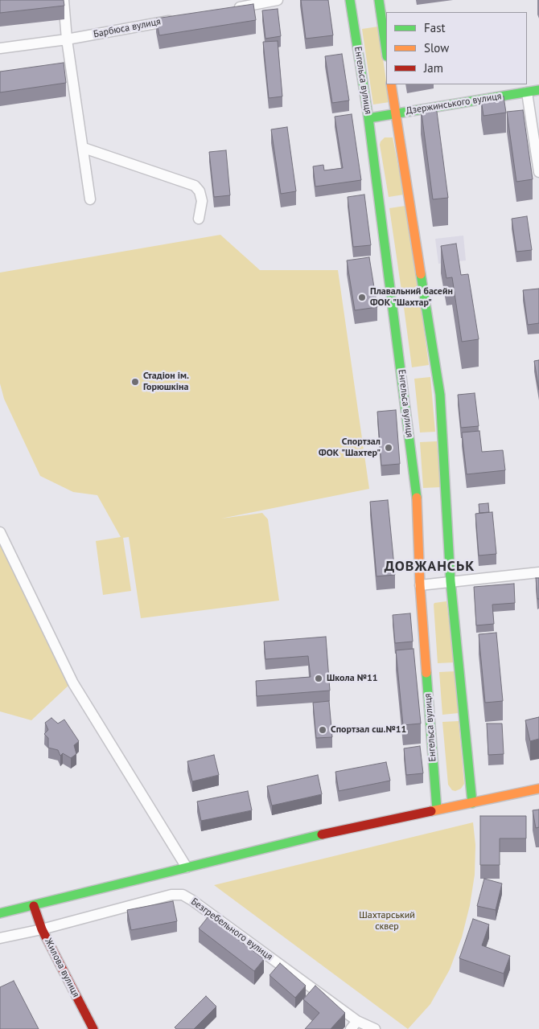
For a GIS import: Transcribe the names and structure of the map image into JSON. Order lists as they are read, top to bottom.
{
  "streets": {
    "street": [
      "Барбюса вулиця",
      "Енгельса вулиця",
      "Дзержинського вулиця",
      "Безгребельного вулиця",
      "Жилова вулиця"
    ]
  },
  "crossings": [
    ["Енгельса вулиця", "Дзержинського вулиця"],
    ["Безгребельного вулиця", "Жилова вулиця"]
  ],
  "districts": ["ДОВЖАНСЬК"],
  "parks": ["Шахтарський сквер"],
  "places": [
    "Плавальний басейн ФОК \"Шахтар\"",
    "Стадіон ім. Горюшкіна",
    "Спортзал ФОК \"Шахтер\"",
    "Школа №11",
    "Спортзал сш.№11"
  ],
  "legend": ["Fast", "Slow", "Jam"]
}
